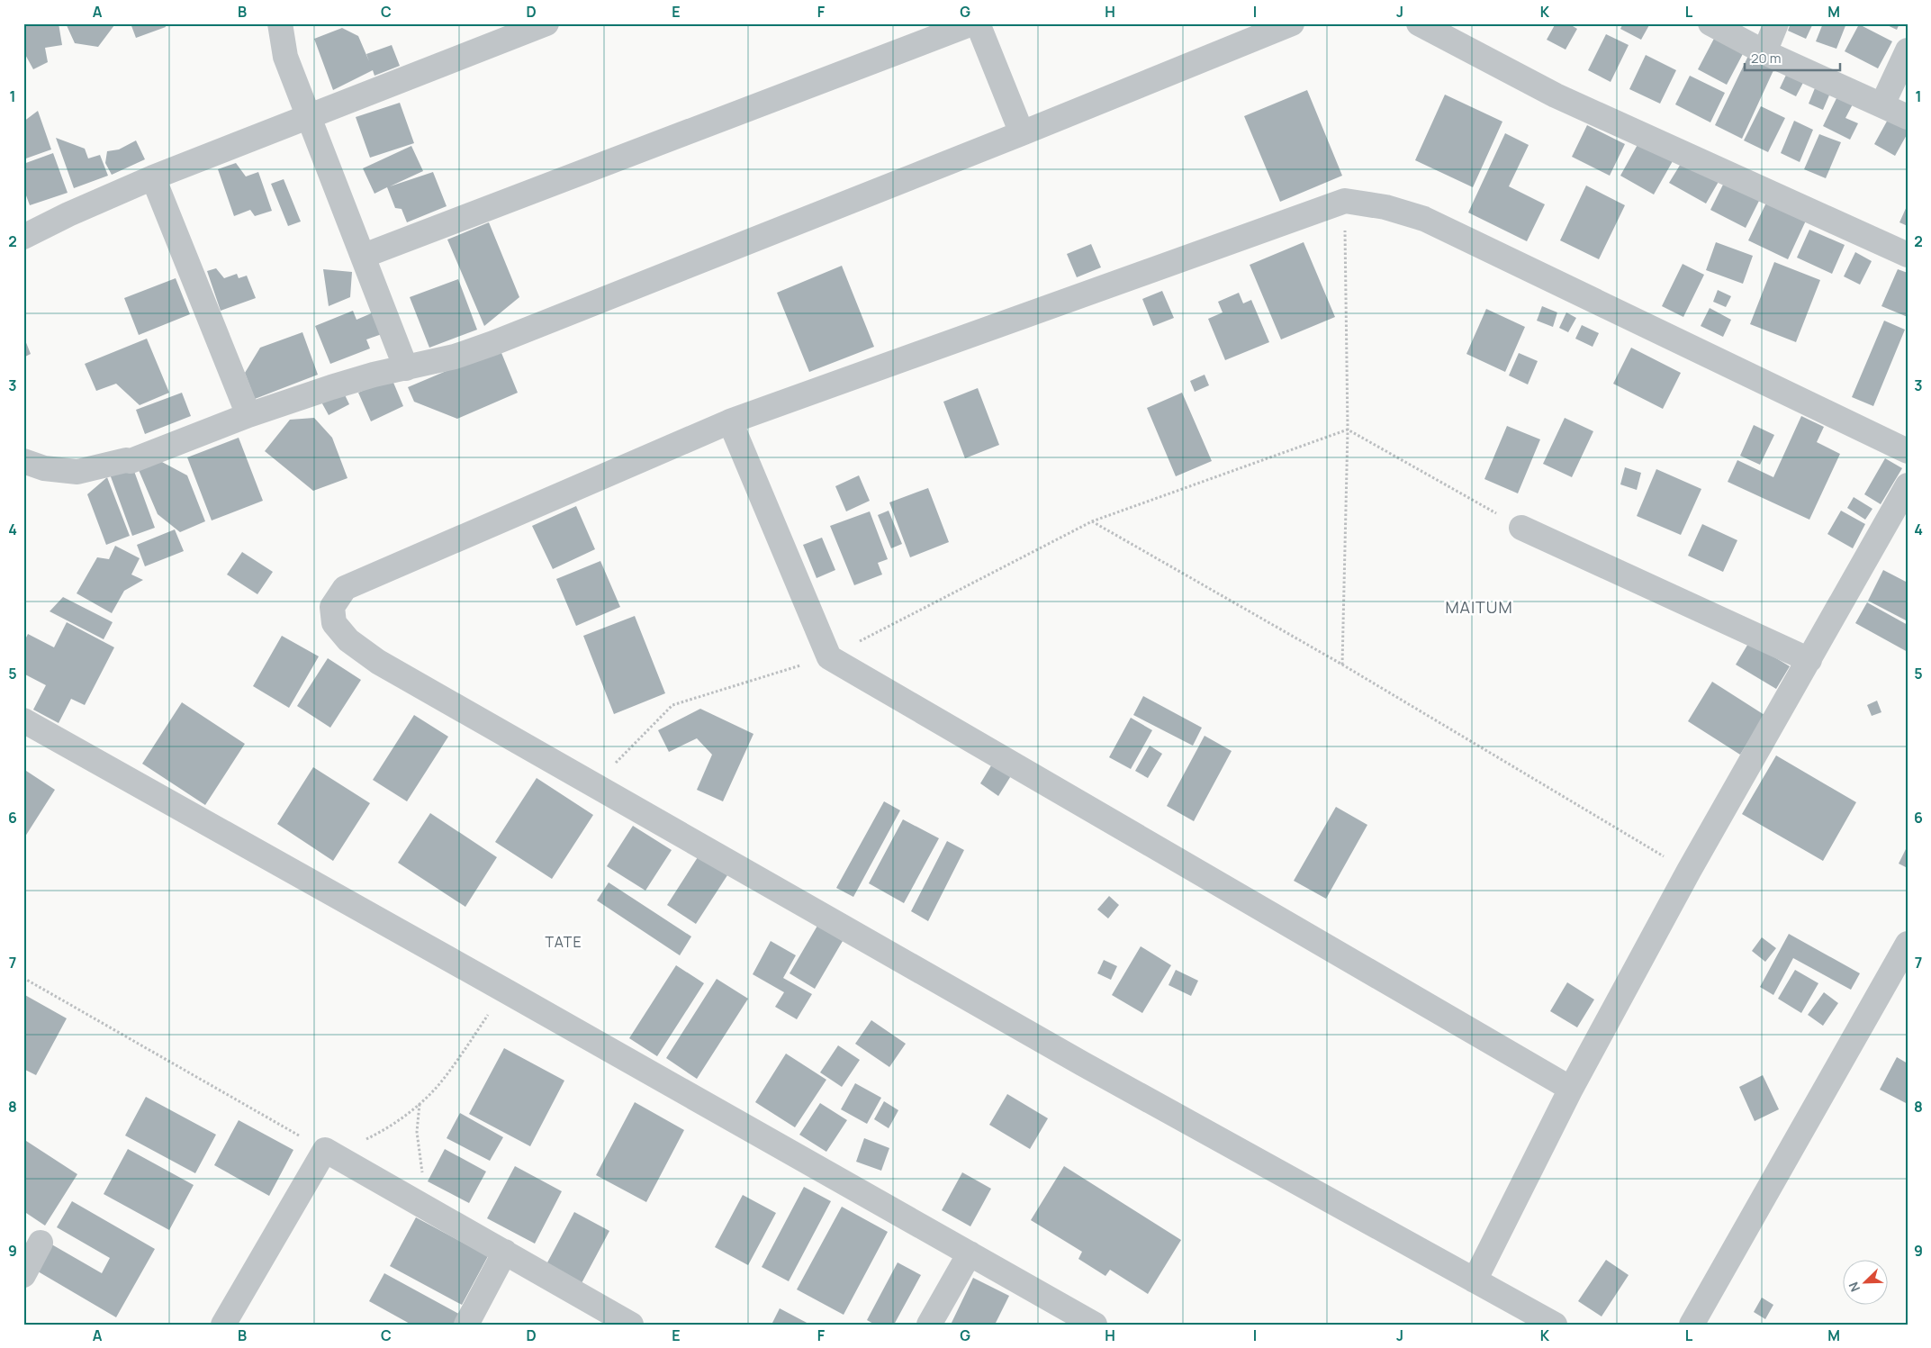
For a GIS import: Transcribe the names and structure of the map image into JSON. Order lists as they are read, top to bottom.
{
  "districts": ["MAITUM", "TATE"],
  "scale_bar": "20 m",
  "north": "bottom left",
  "grid": {
    "columns": [
      "A",
      "B",
      "C",
      "D",
      "E",
      "F",
      "G",
      "H",
      "I",
      "J",
      "K",
      "L",
      "M"
    ],
    "rows": [
      "1",
      "2",
      "3",
      "4",
      "5",
      "6",
      "7",
      "8",
      "9"
    ]
  }
}
